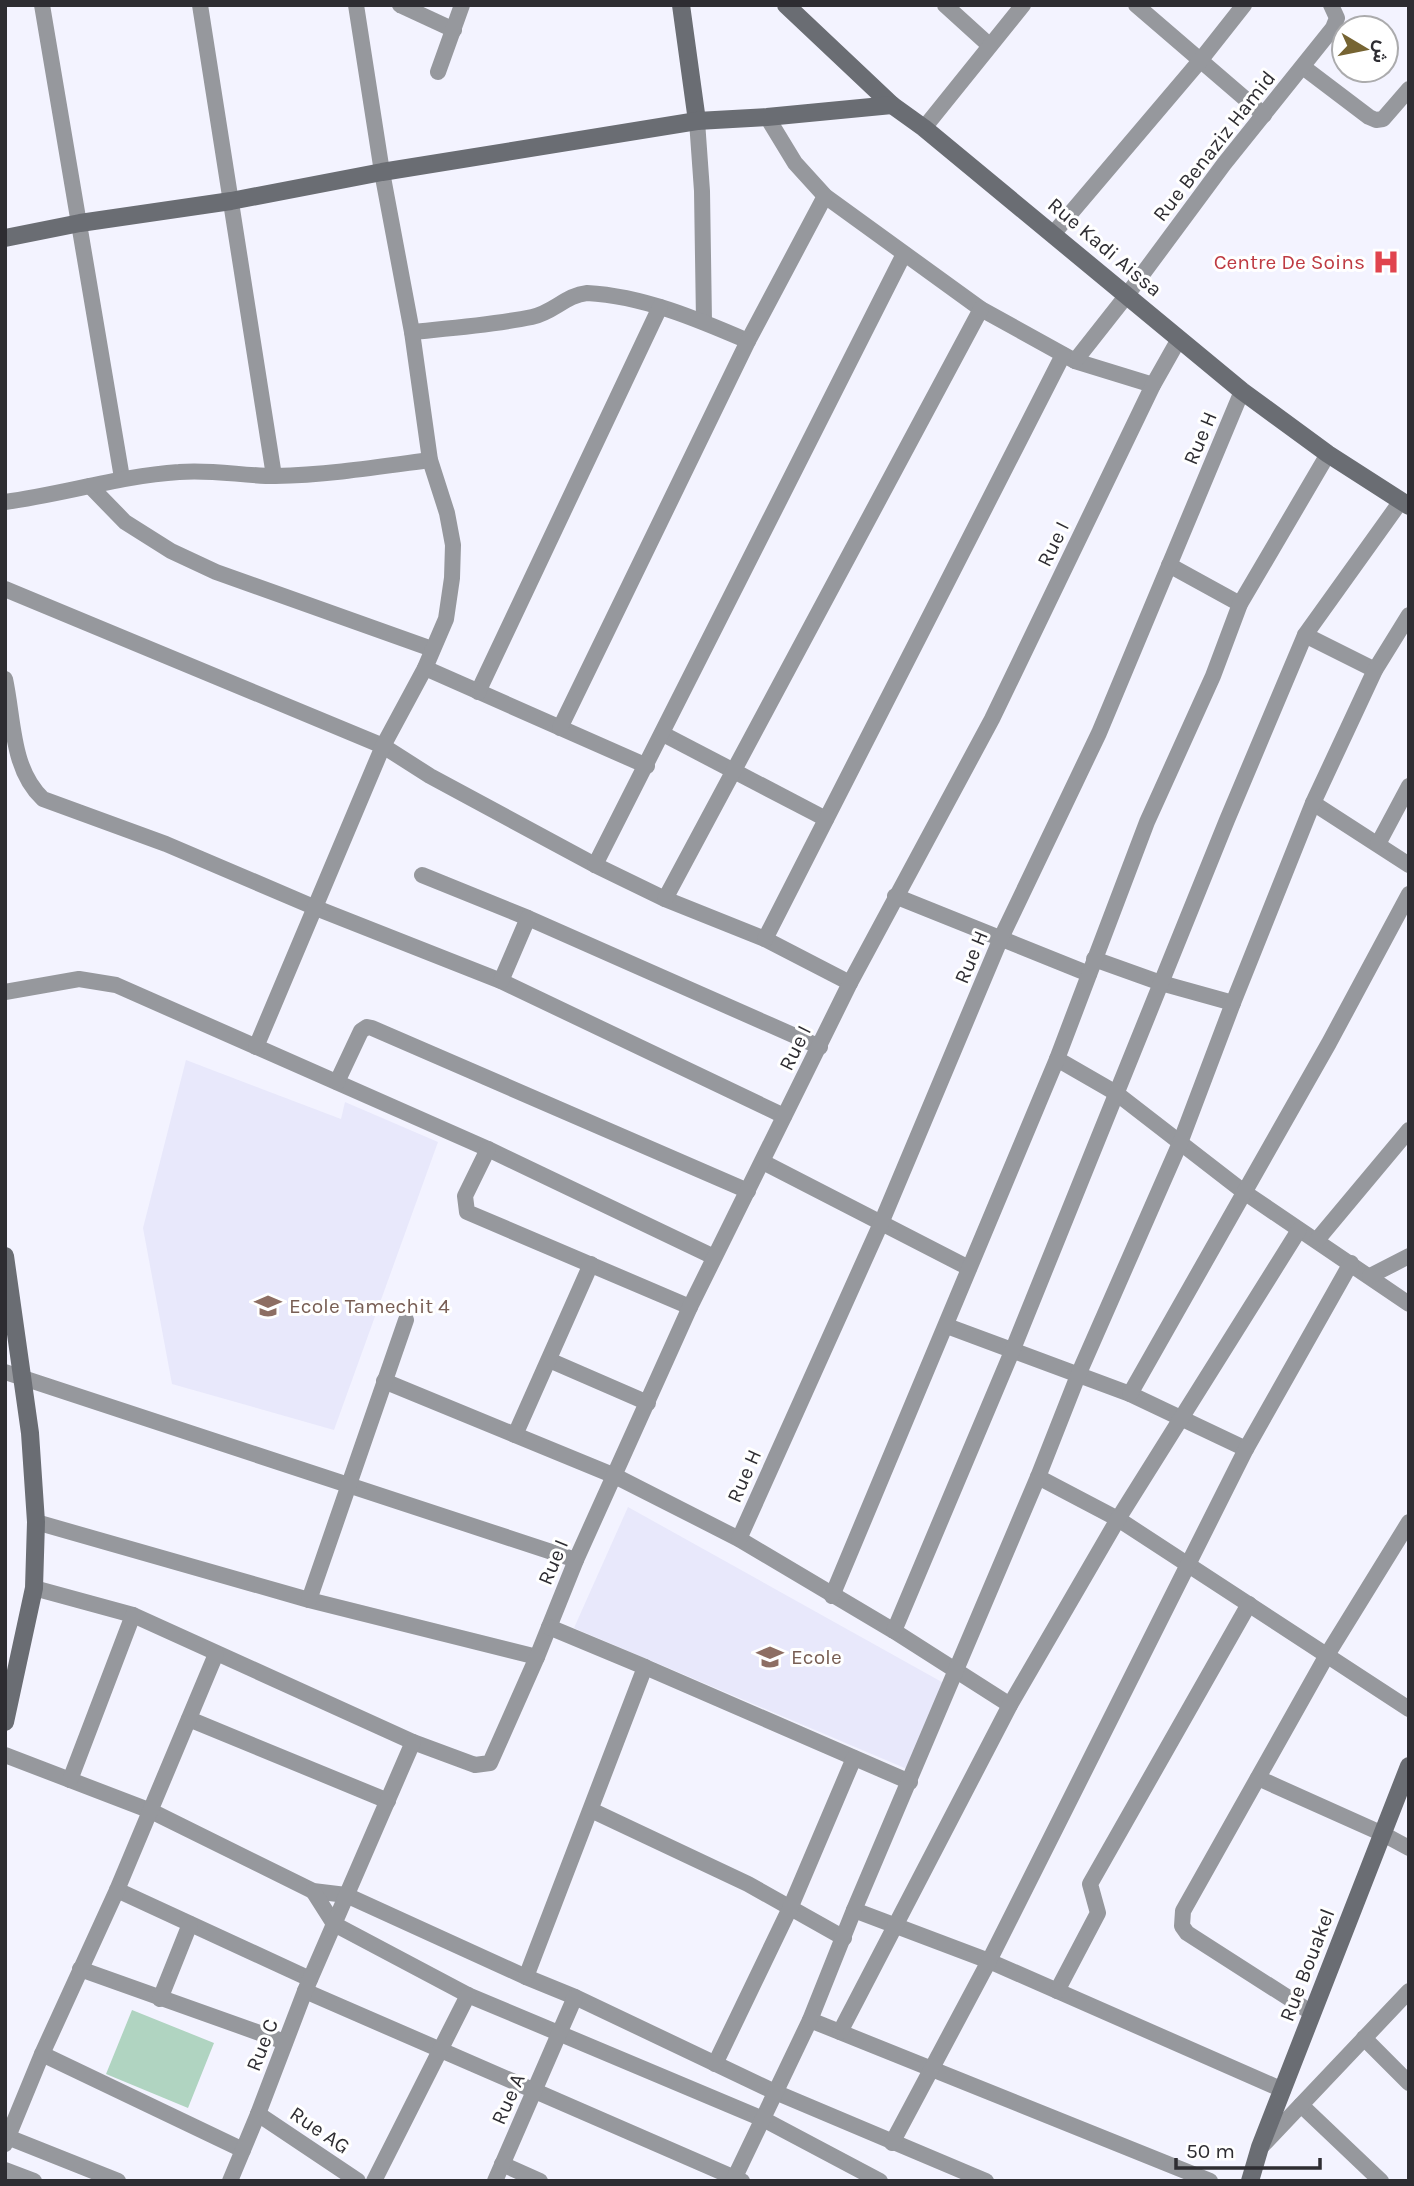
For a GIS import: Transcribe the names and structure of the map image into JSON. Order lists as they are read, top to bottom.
{
  "streets": {
    "main road": ["Rue Kadi Aissa", "Rue Bouakel"],
    "street": [
      "Rue Benaziz Hamid",
      "Rue H",
      "Rue I",
      "Rue C",
      "Rue A",
      "Rue AG"
    ]
  },
  "crossings": [
    ["Rue Benaziz Hamid", "Rue Kadi Aissa"],
    ["Rue Kadi Aissa", "Rue H"],
    ["Rue Kadi Aissa", "Rue I"],
    ["Rue I", "Rue C"],
    ["Rue C", "Rue AG"]
  ],
  "places": {
    "hospital": ["Centre De Soins"],
    "school or university": ["Ecole Tamechit 4", "Ecole"]
  },
  "scale_bar": "50 m",
  "north": "right"
}
